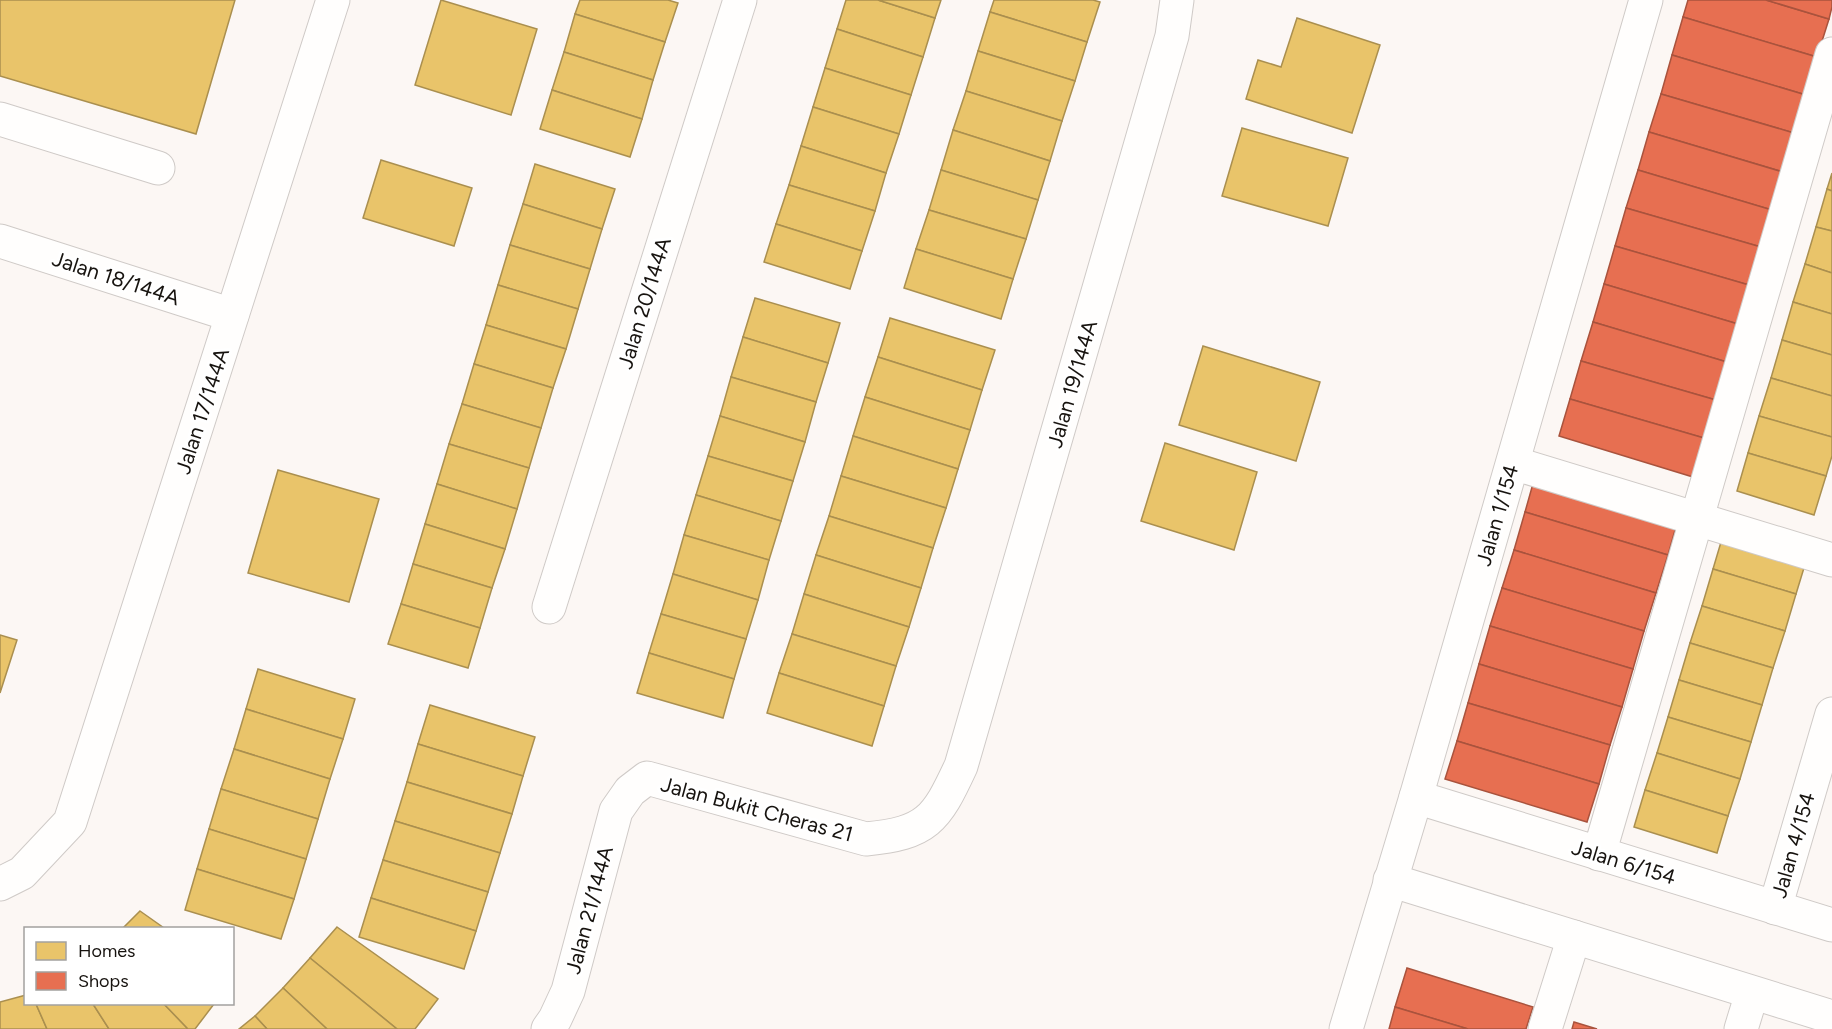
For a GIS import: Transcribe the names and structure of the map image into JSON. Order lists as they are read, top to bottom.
{
  "streets": {
    "street": [
      "Jalan 18/144A",
      "Jalan 20/144A",
      "Jalan 19/144A",
      "Jalan 17/144A",
      "Jalan 1/154",
      "Jalan Bukit Cheras 21",
      "Jalan 4/154",
      "Jalan 6/154",
      "Jalan 21/144A"
    ]
  },
  "crossings": [
    ["Jalan 18/144A", "Jalan 17/144A"],
    ["Jalan 19/144A", "Jalan Bukit Cheras 21"],
    ["Jalan 1/154", "Jalan 6/154"],
    ["Jalan Bukit Cheras 21", "Jalan 21/144A"],
    ["Jalan 4/154", "Jalan 6/154"]
  ],
  "legend": ["Homes", "Shops"]
}
